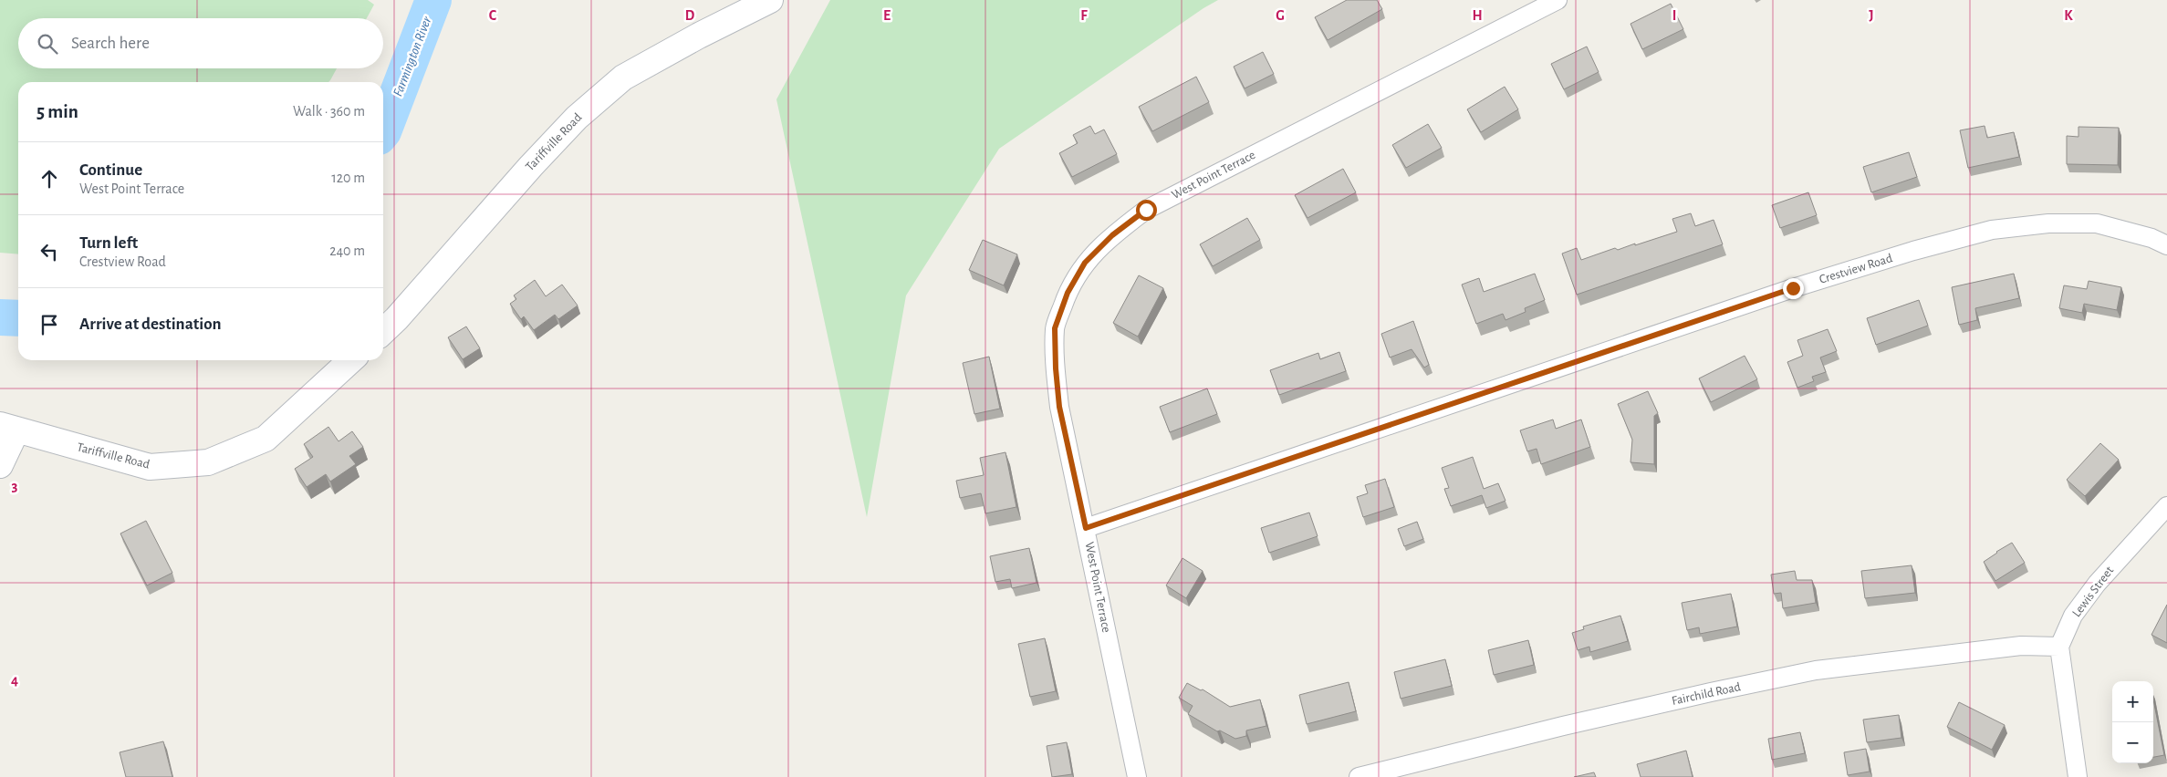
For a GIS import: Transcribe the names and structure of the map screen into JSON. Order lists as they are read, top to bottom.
{
  "streets": {
    "main road": ["Tariffville Road"],
    "street": [
      "West Point Terrace",
      "Crestview Road",
      "Lewis Street",
      "Fairchild Road"
    ]
  },
  "crossings": [
    ["West Point Terrace", "Crestview Road"],
    ["Lewis Street", "Fairchild Road"]
  ],
  "water": ["Farmington River"],
  "page": {
    "search": "Search here",
    "heading": ["5 min", "Walk · 360 m"],
    "list": [
      ["Continue", "West Point Terrace", "120 m"],
      ["Turn left", "Crestview Road", "240 m"],
      "Arrive at destination"
    ],
    "map_buttons": ["+", "−"]
  },
  "grid": {
    "columns": [
      "C",
      "D",
      "E",
      "F",
      "G",
      "H",
      "I",
      "J",
      "K"
    ],
    "rows": ["3", "4"]
  }
}
